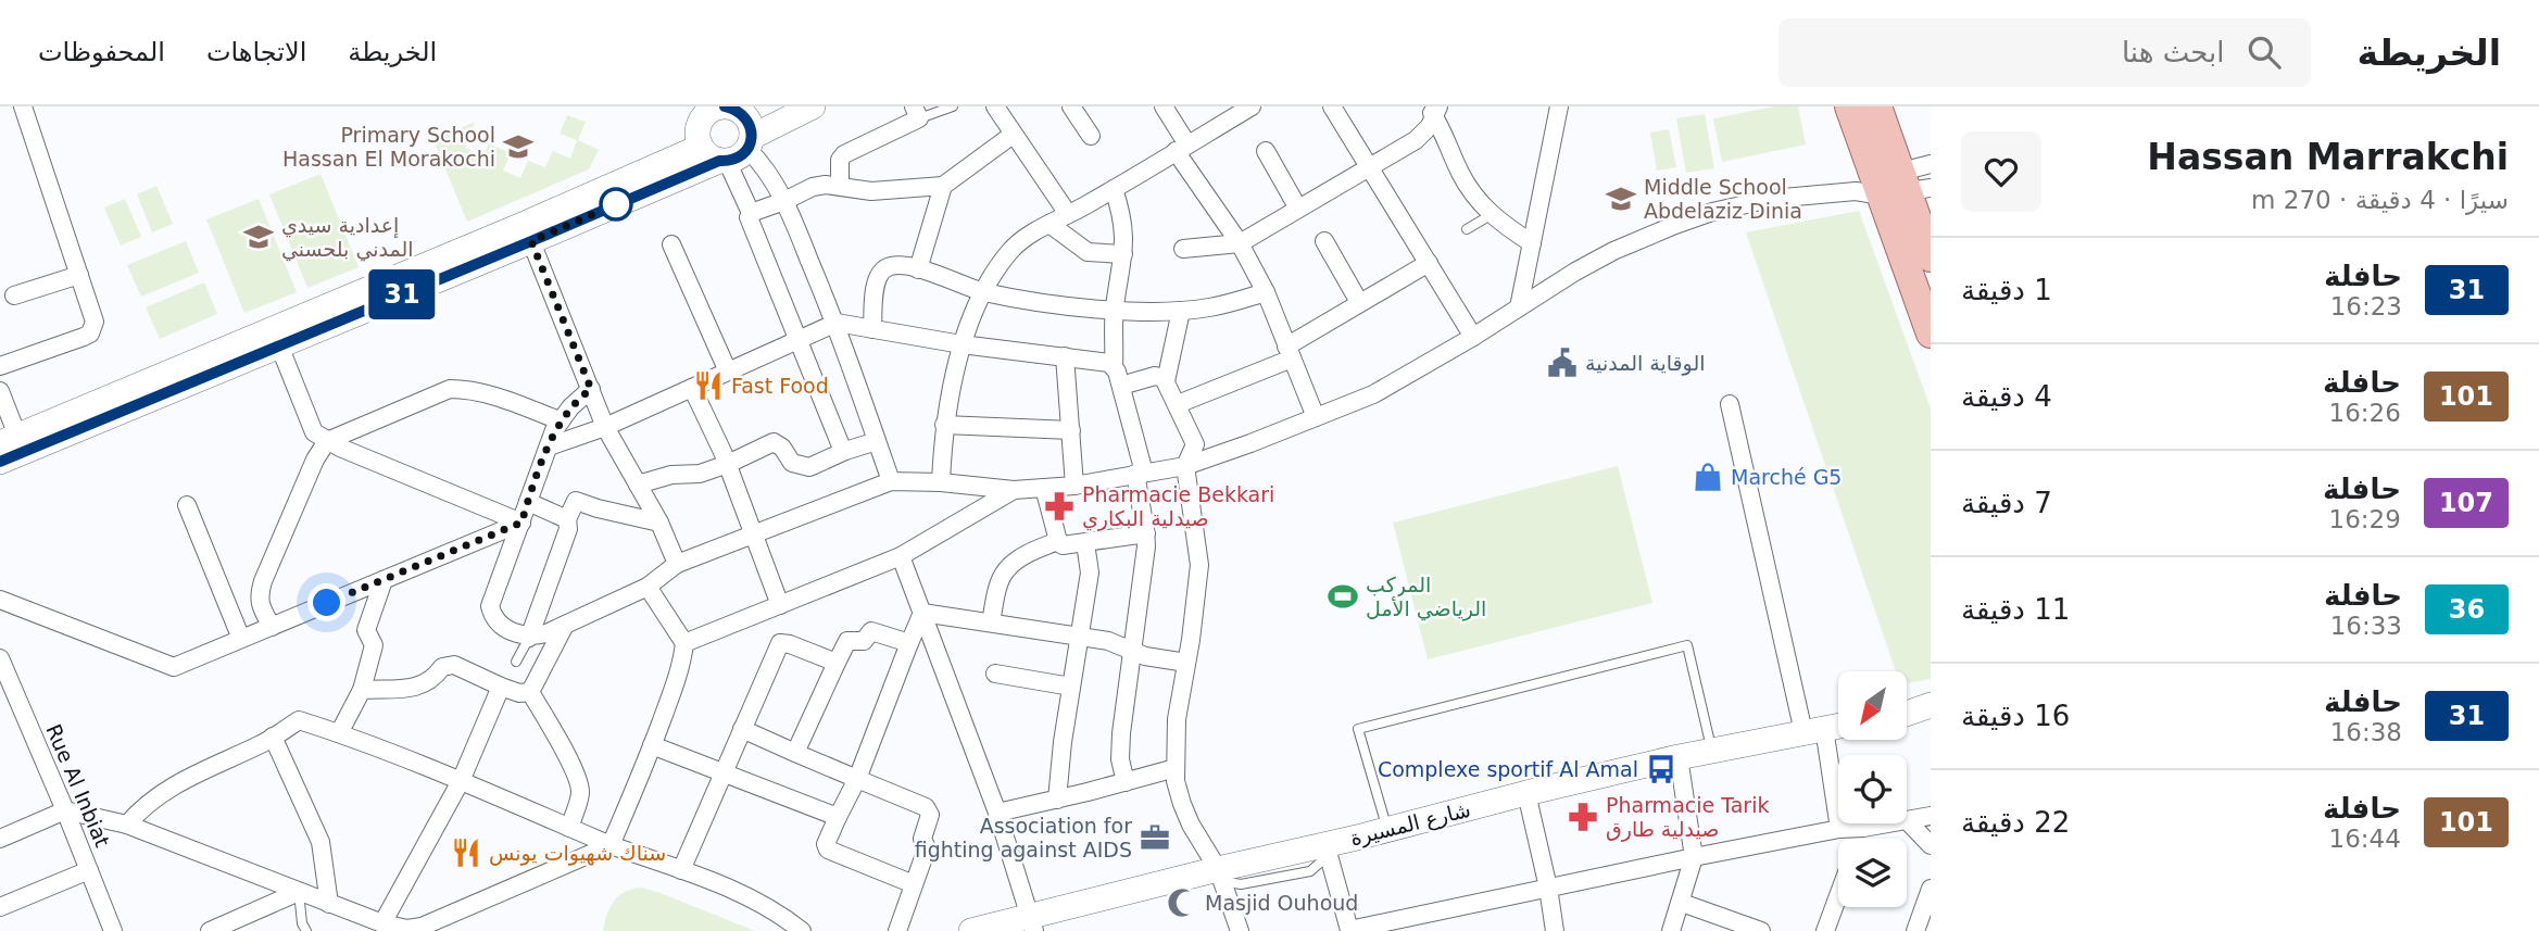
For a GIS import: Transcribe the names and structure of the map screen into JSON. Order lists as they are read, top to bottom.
{
  "streets": {
    "main road": ["شارع المسيرة"],
    "street": ["Rue Al Inbiat"]
  },
  "places": {
    "school or university": ["Primary School Hassan El Morakochi", "Middle School Abdelaziz Dinia", "إعدادية سيدي المدني بلحسني"],
    "public building": ["الوقاية المدنية"],
    "restaurant": ["Fast Food", "سناك شهيوات يونس"],
    "shop": ["Marché G5"],
    "pharmacy": ["Pharmacie Bekkari صيدلية البكاري", "Pharmacie Tarik صيدلية طارق"],
    "sports": ["المركب الرياضي الأمل"],
    "bus stop": ["Complexe sportif Al Amal"],
    "office": ["Association for fighting against AIDS"],
    "mosque": ["Masjid Ouhoud"]
  },
  "lines": ["bus line 31"],
  "north": "bottom left",
  "page": {
    "header": "الخريطة",
    "search": "ابحث هنا",
    "nav": ["الخريطة", "الاتجاهات", "المحفوظات"],
    "heading": ["Hassan Marrakchi", "سيرًا · 4 دقيقة · 270 m"],
    "on_map": "31",
    "list": [
      {
        "mark": "31",
        "name": "حافلة",
        "note": "16:23",
        "value": "1 دقيقة"
      },
      {
        "mark": "101",
        "name": "حافلة",
        "note": "16:26",
        "value": "4 دقيقة"
      },
      {
        "mark": "107",
        "name": "حافلة",
        "note": "16:29",
        "value": "7 دقيقة"
      },
      {
        "mark": "36",
        "name": "حافلة",
        "note": "16:33",
        "value": "11 دقيقة"
      },
      {
        "mark": "31",
        "name": "حافلة",
        "note": "16:38",
        "value": "16 دقيقة"
      },
      {
        "mark": "101",
        "name": "حافلة",
        "note": "16:44",
        "value": "22 دقيقة"
      }
    ]
  }
}
